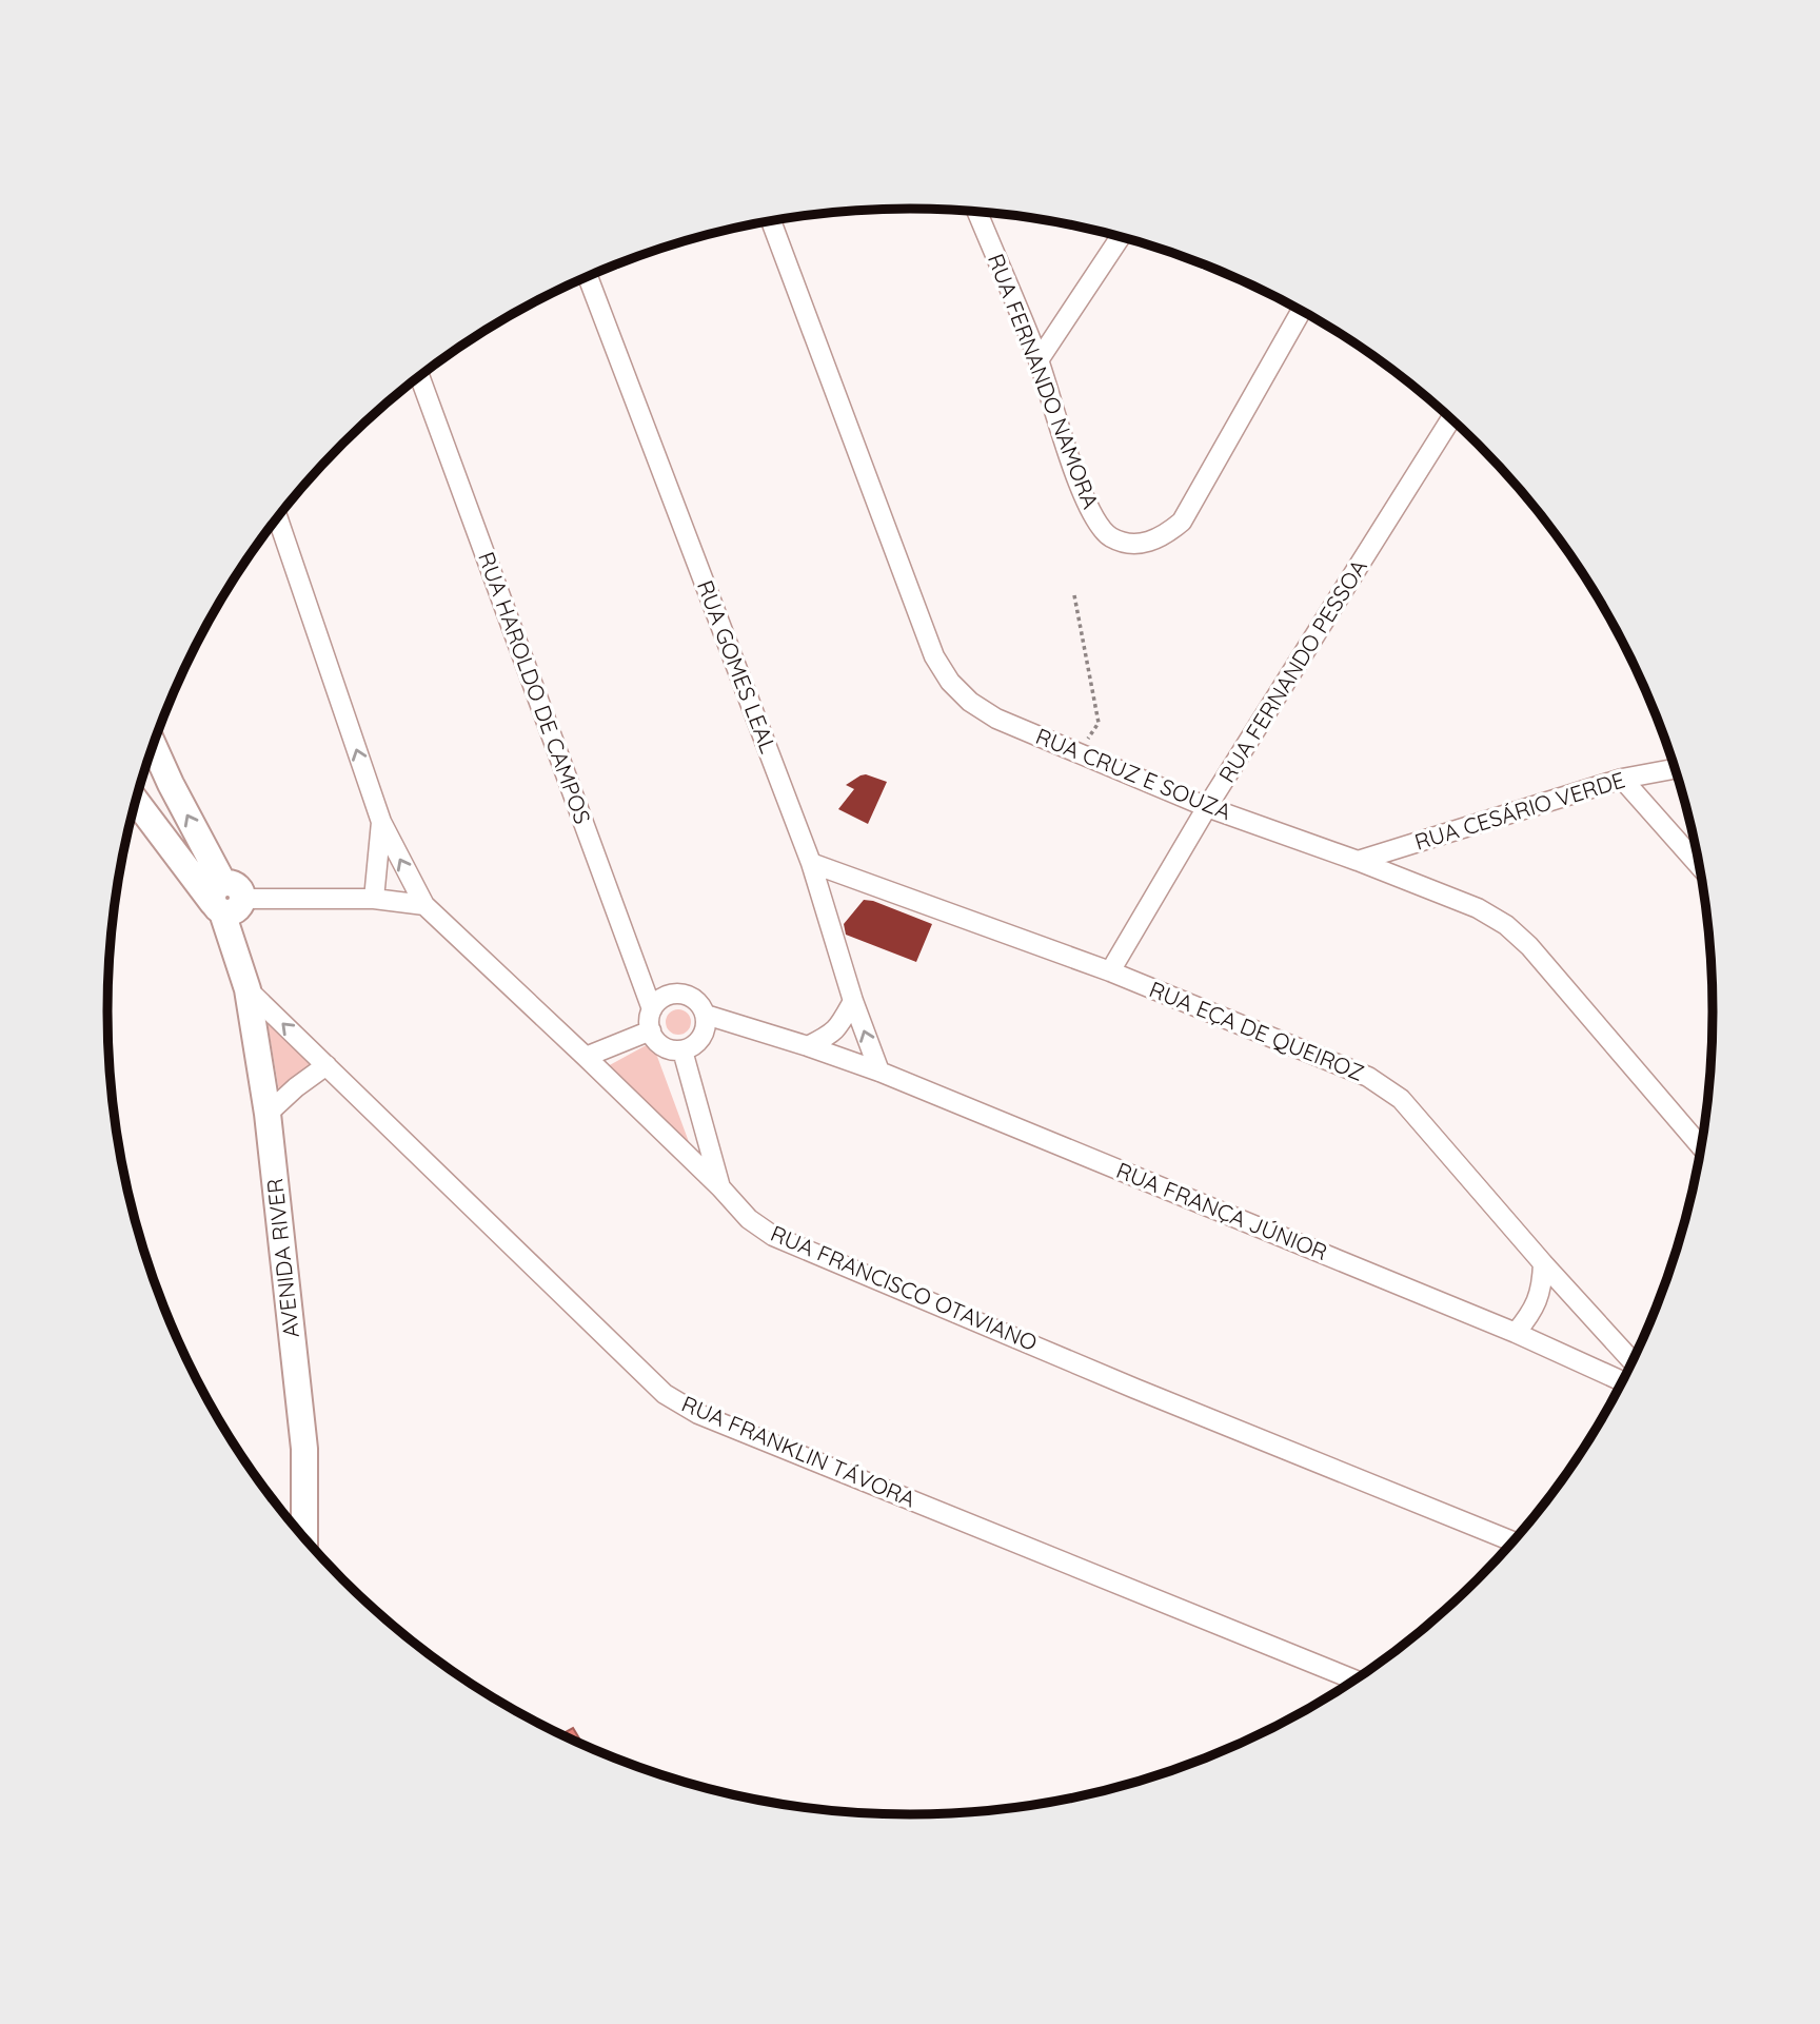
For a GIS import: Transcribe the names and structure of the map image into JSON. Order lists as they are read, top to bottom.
{
  "streets": {
    "street": [
      "RUA FERNANDO NAMORA",
      "RUA GOMES LEAL",
      "RUA FERNANDO PESSOA",
      "RUA HAROLDO DE CAMPOS",
      "RUA CRUZ E SOUZA",
      "RUA CESÁRIO VERDE",
      "RUA EÇA DE QUEIROZ",
      "RUA FRANÇA JÚNIOR",
      "AVENIDA RIVER",
      "RUA FRANCISCO OTAVIANO",
      "RUA FRANKLIN TÁVORA"
    ]
  },
  "crossings": [
    ["RUA GOMES LEAL", "RUA EÇA DE QUEIROZ"],
    ["RUA GOMES LEAL", "RUA FRANÇA JÚNIOR"],
    ["RUA FERNANDO PESSOA", "RUA CRUZ E SOUZA"],
    ["RUA FERNANDO PESSOA", "RUA EÇA DE QUEIROZ"],
    ["RUA HAROLDO DE CAMPOS", "RUA FRANÇA JÚNIOR"],
    ["RUA CRUZ E SOUZA", "RUA CESÁRIO VERDE"],
    ["AVENIDA RIVER", "RUA FRANKLIN TÁVORA"]
  ]
}
